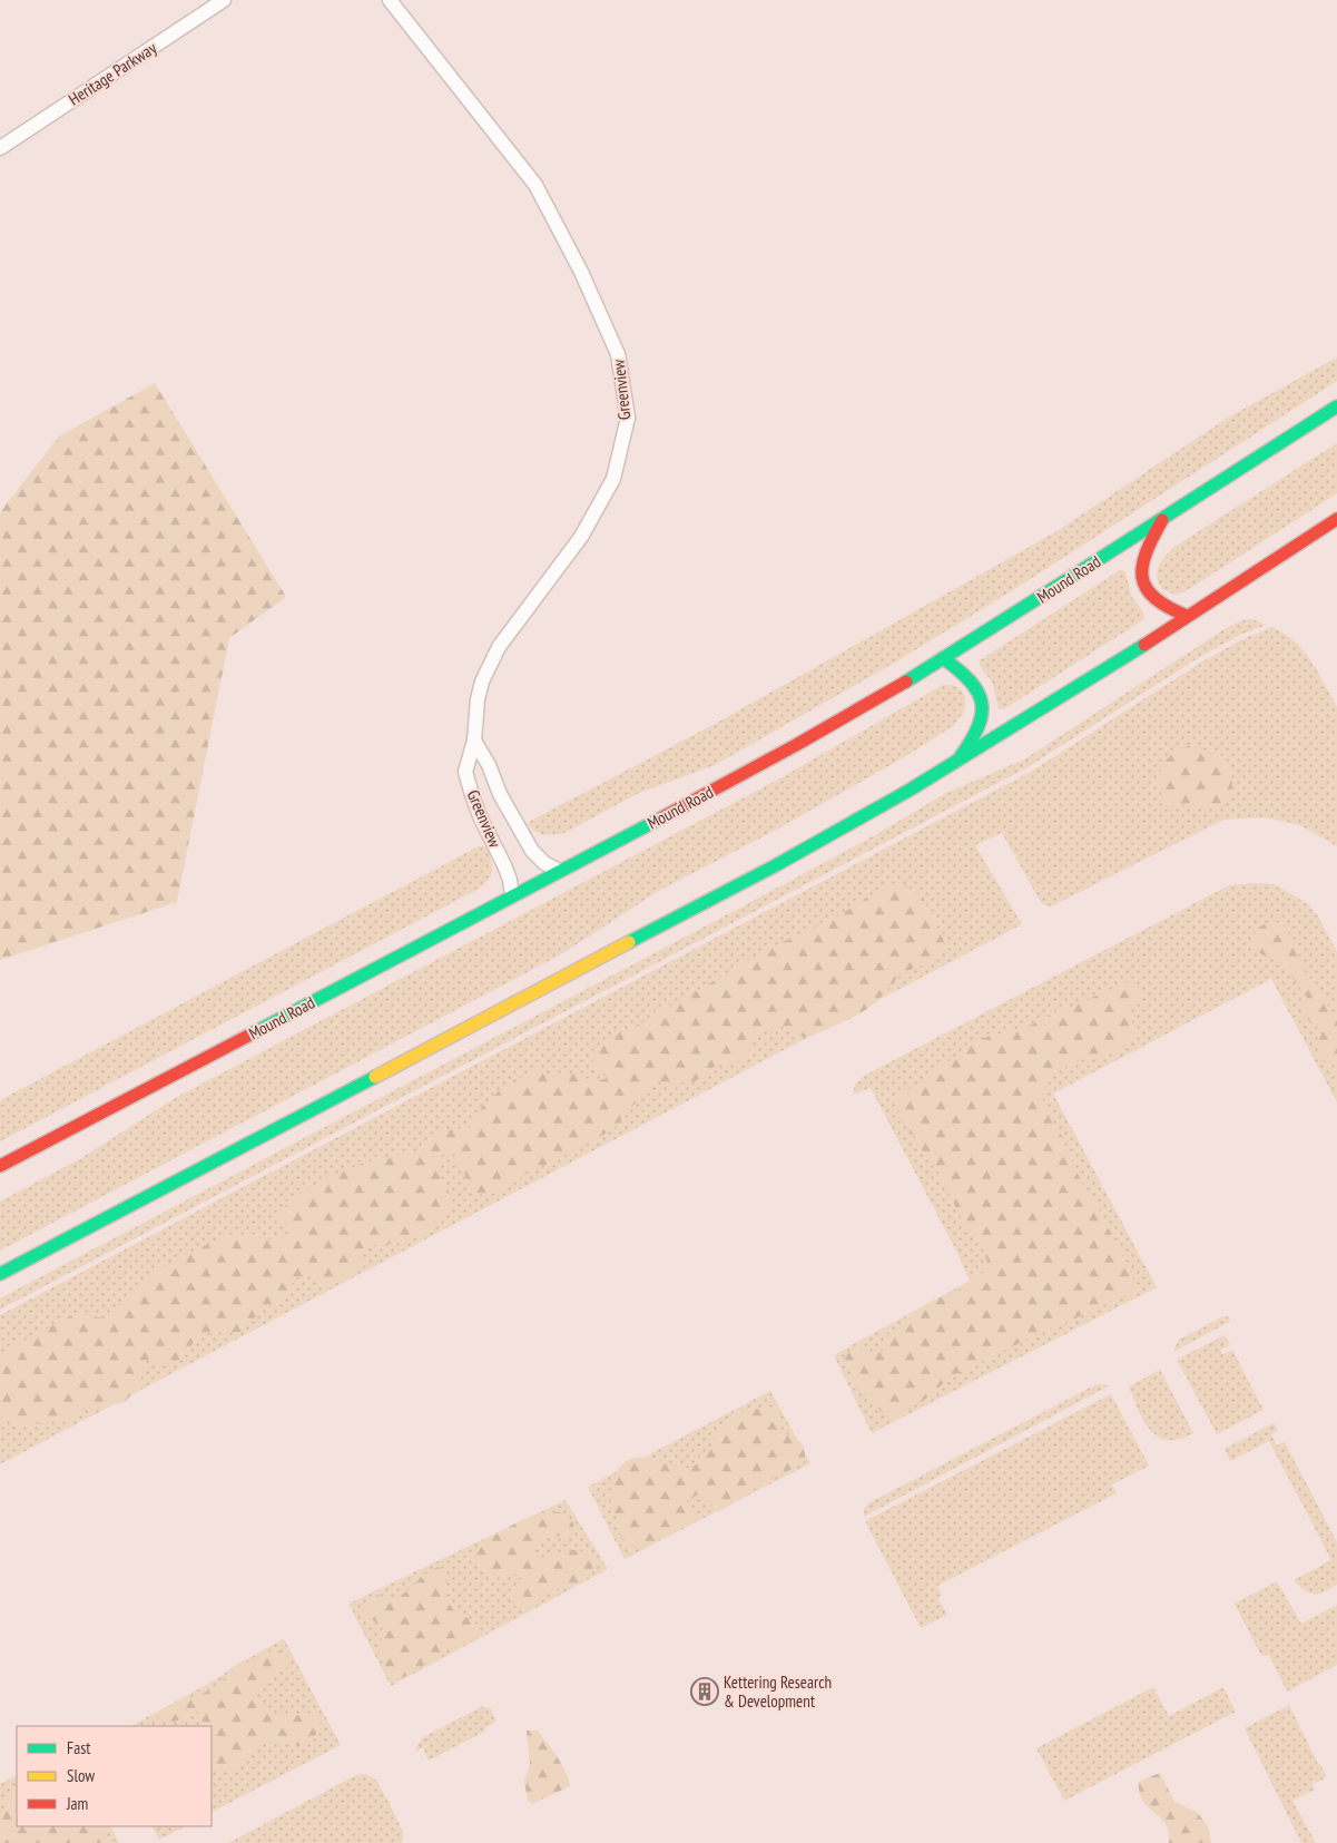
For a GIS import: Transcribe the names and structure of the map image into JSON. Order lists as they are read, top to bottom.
{
  "streets": {
    "main road": ["Mound Road"],
    "street": ["Heritage Parkway", "Greenview"]
  },
  "crossings": [
    ["Greenview", "Mound Road"]
  ],
  "places": {
    "building": ["Kettering Research & Development"]
  },
  "legend": ["Fast", "Slow", "Jam"]
}
